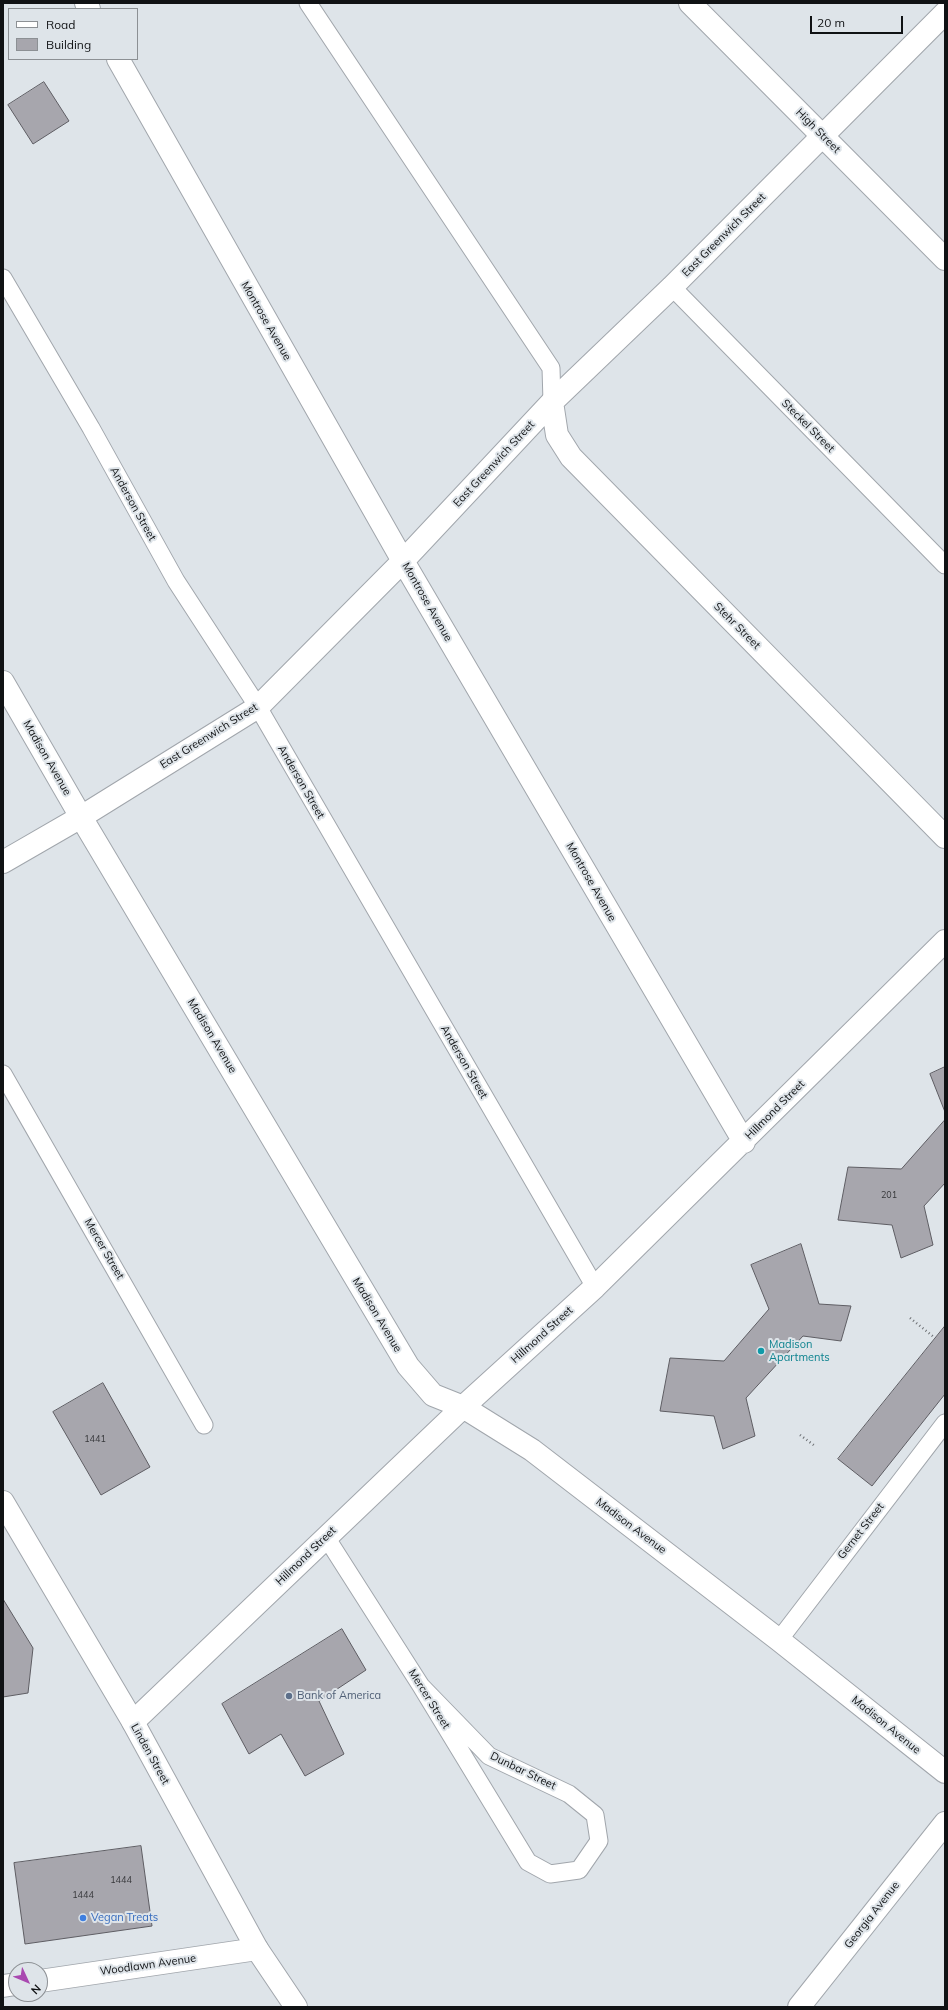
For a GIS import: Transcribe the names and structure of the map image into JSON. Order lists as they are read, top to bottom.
{
  "streets": {
    "street": [
      "High Street",
      "East Greenwich Street",
      "Montrose Avenue",
      "Stehr Street",
      "Madison Avenue",
      "Hillmond Street",
      "Linden Street",
      "Georgia Avenue",
      "Woodlawn Avenue"
    ],
    "lane": [
      "Steckel Street",
      "Anderson Street",
      "Mercer Street",
      "Gernet Street",
      "Dunbar Street"
    ]
  },
  "crossings": [
    ["High Street", "East Greenwich Street"],
    ["East Greenwich Street", "Montrose Avenue"],
    ["East Greenwich Street", "Steckel Street"],
    ["East Greenwich Street", "Anderson Street"],
    ["East Greenwich Street", "Stehr Street"],
    ["East Greenwich Street", "Madison Avenue"],
    ["Montrose Avenue", "Hillmond Street"],
    ["Anderson Street", "Hillmond Street"],
    ["Madison Avenue", "Hillmond Street"],
    ["Madison Avenue", "Gernet Street"],
    ["Hillmond Street", "Mercer Street"],
    ["Hillmond Street", "Linden Street"],
    ["Mercer Street", "Dunbar Street"],
    ["Linden Street", "Woodlawn Avenue"]
  ],
  "places": ["Madison Apartments", "Bank of America", "Vegan Treats"],
  "house_numbers": [
    "201",
    "1441",
    "1444",
    "1444"
  ],
  "legend": ["Road", "Building"],
  "scale_bar": "20 m",
  "north": "bottom right"
}
